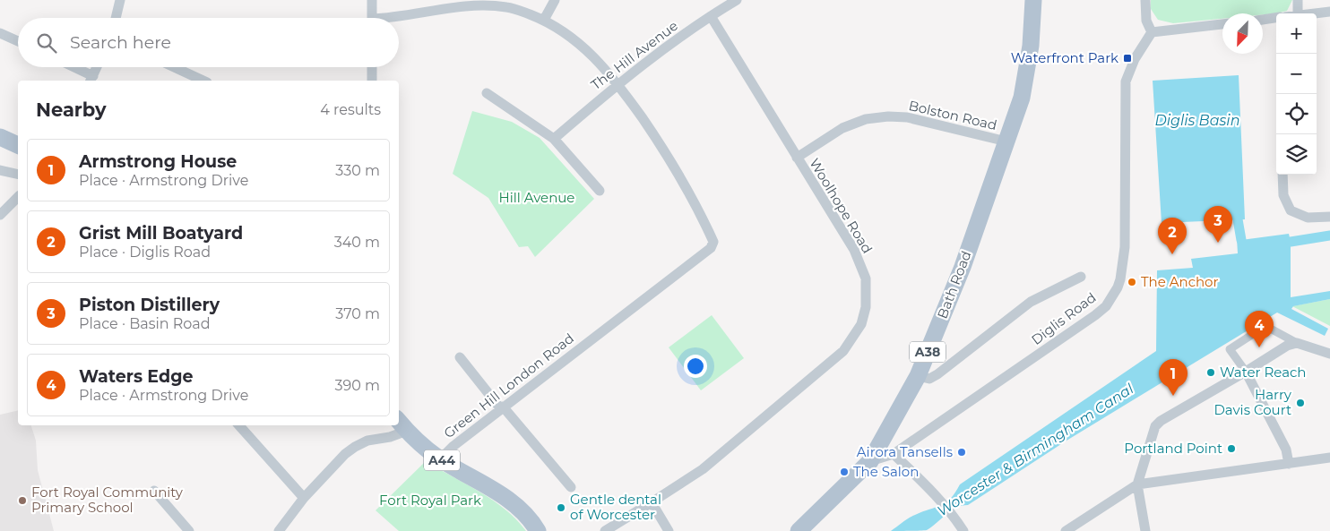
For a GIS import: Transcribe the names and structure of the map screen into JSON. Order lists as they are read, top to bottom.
{
  "streets": {
    "main road": ["Bath Road", "A38", "A44"],
    "street": [
      "The Hill Avenue",
      "Bolston Road",
      "Woolhope Road",
      "Diglis Road",
      "Green Hill London Road"
    ]
  },
  "crossings": [
    ["The Hill Avenue", "Woolhope Road"],
    ["The Hill Avenue", "Green Hill London Road"],
    ["Bolston Road", "Woolhope Road"],
    ["Bolston Road", "Bath Road"],
    ["Bath Road", "Diglis Road"],
    ["Green Hill London Road", "A44"]
  ],
  "water": ["Diglis Basin", "Worcester & Birmingham Canal"],
  "parks": ["Hill Avenue", "Fort Royal Park"],
  "places": {
    "transit": ["Waterfront Park"],
    "other": [
      "The Anchor",
      "Water Reach",
      "Harry Davis Court",
      "Portland Point",
      "Airora Tansells",
      "The Salon",
      "Fort Royal Community Primary School",
      "Gentle dental of Worcester"
    ]
  },
  "north": "bottom left",
  "page": {
    "map_buttons": ["+", "−"],
    "search": "Search here",
    "heading": ["Nearby", "4 results"],
    "list": [
      {
        "mark": "1",
        "name": "Armstrong House",
        "note": "Place · Armstrong Drive",
        "value": "330 m"
      },
      {
        "mark": "2",
        "name": "Grist Mill Boatyard",
        "note": "Place · Diglis Road",
        "value": "340 m"
      },
      {
        "mark": "3",
        "name": "Piston Distillery",
        "note": "Place · Basin Road",
        "value": "370 m"
      },
      {
        "mark": "4",
        "name": "Waters Edge",
        "note": "Place · Armstrong Drive",
        "value": "390 m"
      }
    ],
    "pins": [
      "3",
      "2",
      "4",
      "1"
    ]
  }
}
